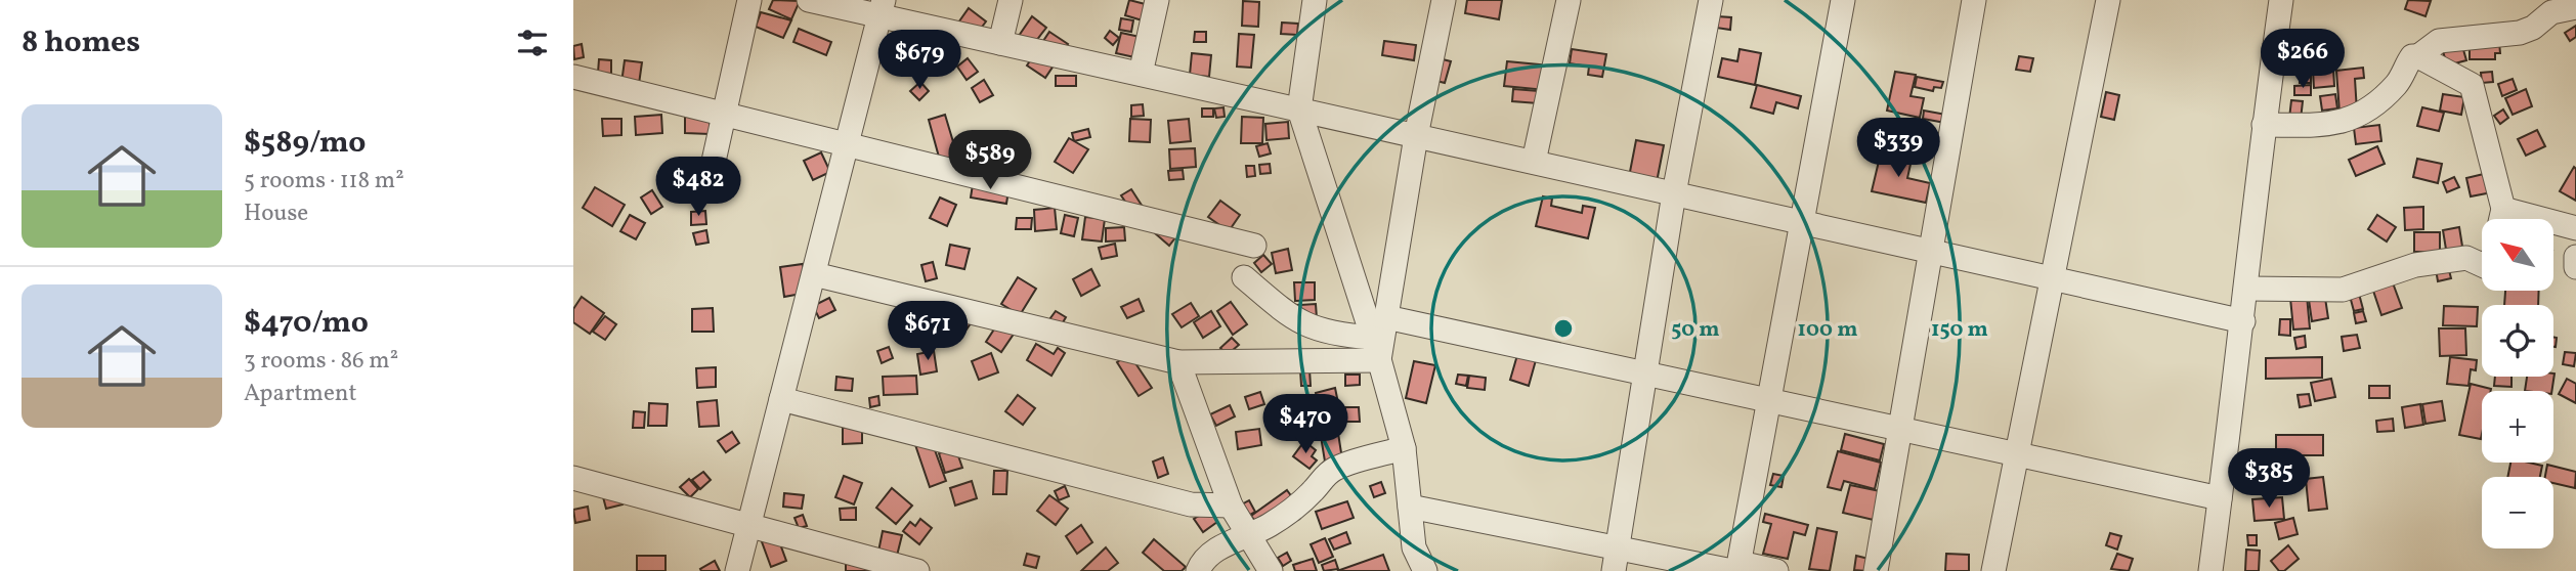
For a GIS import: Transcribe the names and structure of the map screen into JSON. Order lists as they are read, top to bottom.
{
  "north": "top left",
  "page": {
    "heading": "8 homes",
    "price": [
      "$266",
      "$679",
      "$339",
      "$589",
      "$482",
      "$671",
      "$470",
      "$385"
    ],
    "list": [
      {
        "name": "$589/mo",
        "note": "5 rooms · 118 m² · House"
      },
      {
        "name": "$470/mo",
        "note": "3 rooms · 86 m² · Apartment"
      }
    ],
    "map_buttons": ["+", "−"]
  },
  "rings": ["50 m", "100 m", "150 m"]
}
